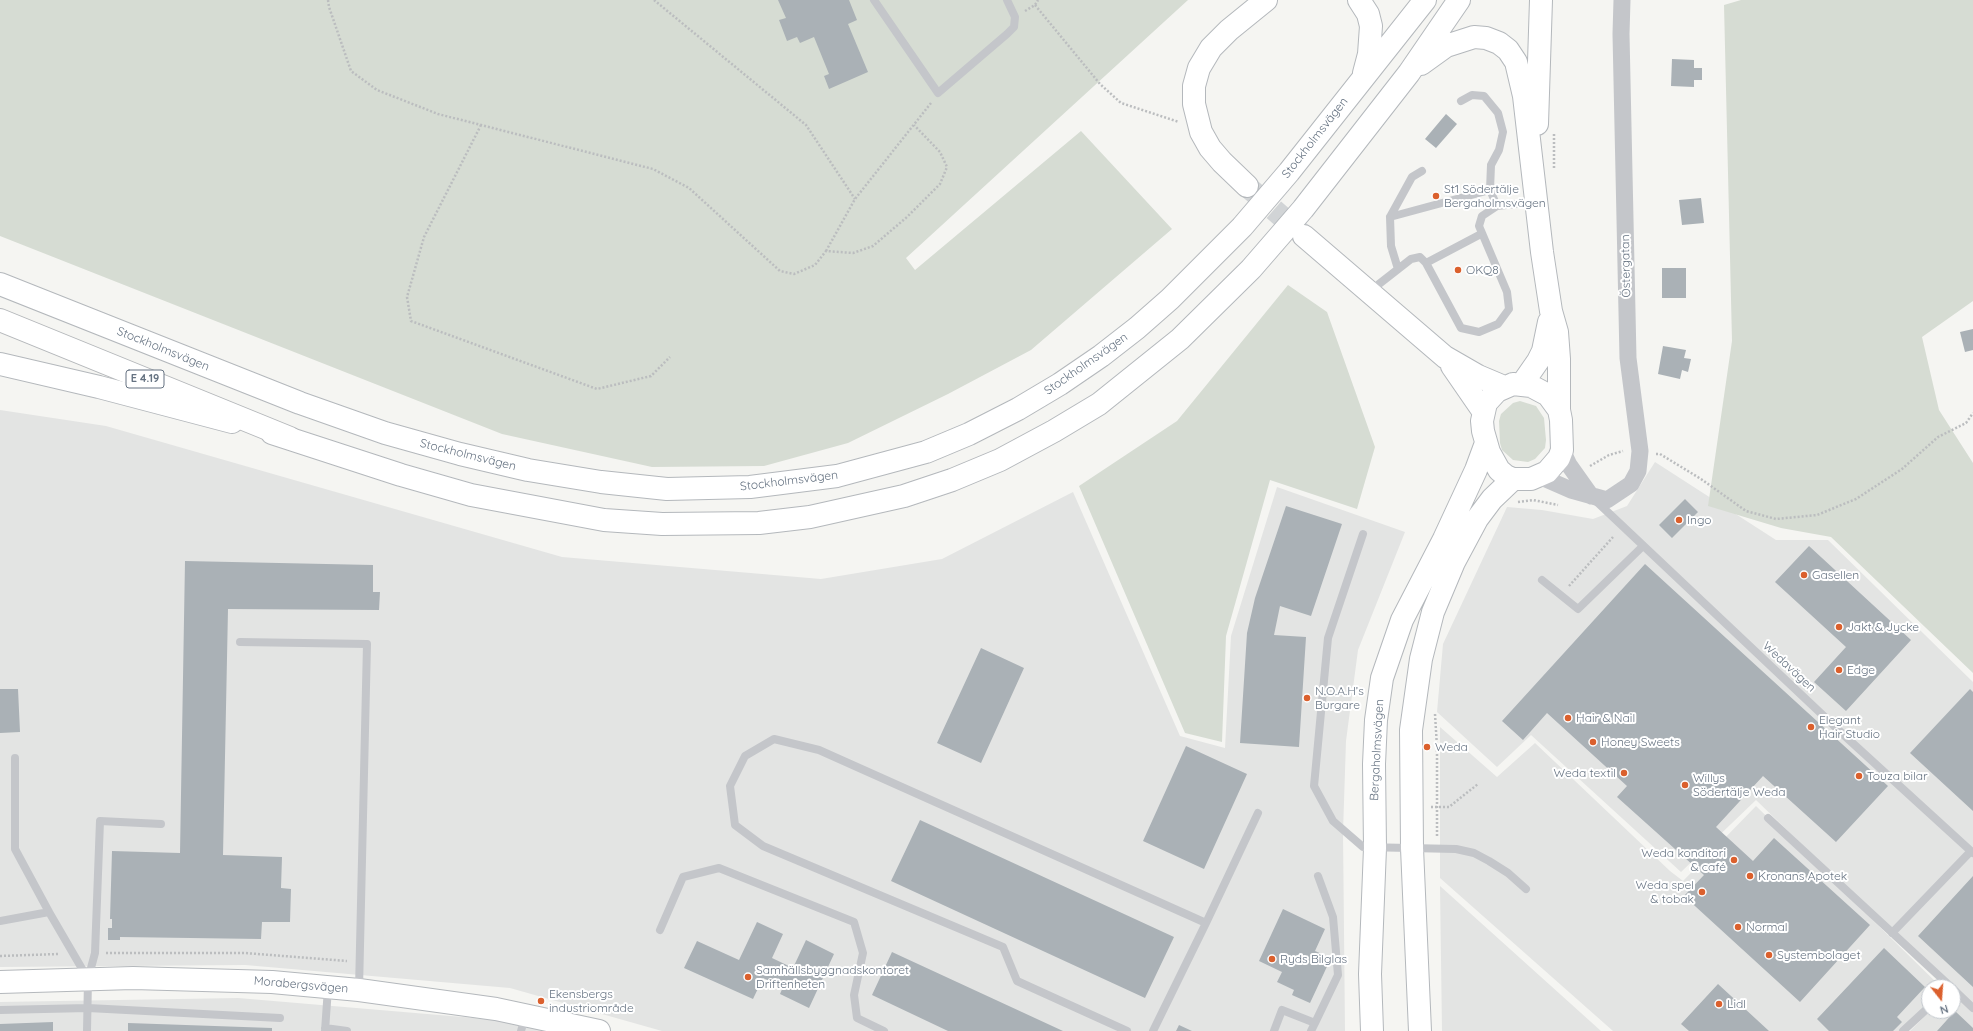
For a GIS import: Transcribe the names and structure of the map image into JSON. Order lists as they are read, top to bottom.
{
  "streets": {
    "main road": [
      "Stockholmsvägen",
      "E 4.19",
      "Bergaholmsvägen",
      "Morabergsvägen"
    ],
    "street": ["Östergatan"],
    "lane": ["Wedavägen"]
  },
  "crossings": [
    ["Östergatan", "Wedavägen"],
    ["Östergatan", "Bergaholmsvägen"]
  ],
  "places": [
    "St1 Södertälje Bergaholmsvägen",
    "OKQ8",
    "Ingo",
    "Gasellen",
    "Jakt & Jycke",
    "Edge",
    "N.O.A.H’s Burgare",
    "Hair & Nail",
    "Elegant Hair Studio",
    "Honey Sweets",
    "Weda",
    "Weda textil",
    "Touza bilar",
    "Willys Södertälje Weda",
    "Weda konditori & café",
    "Kronans Apotek",
    "Weda spel & tobak",
    "Normal",
    "Systembolaget",
    "Ryds Bilglas",
    "Samhällsbyggnadskontoret Driftenheten",
    "Ekensbergs industriområde",
    "Lidl"
  ],
  "north": "bottom"
}
